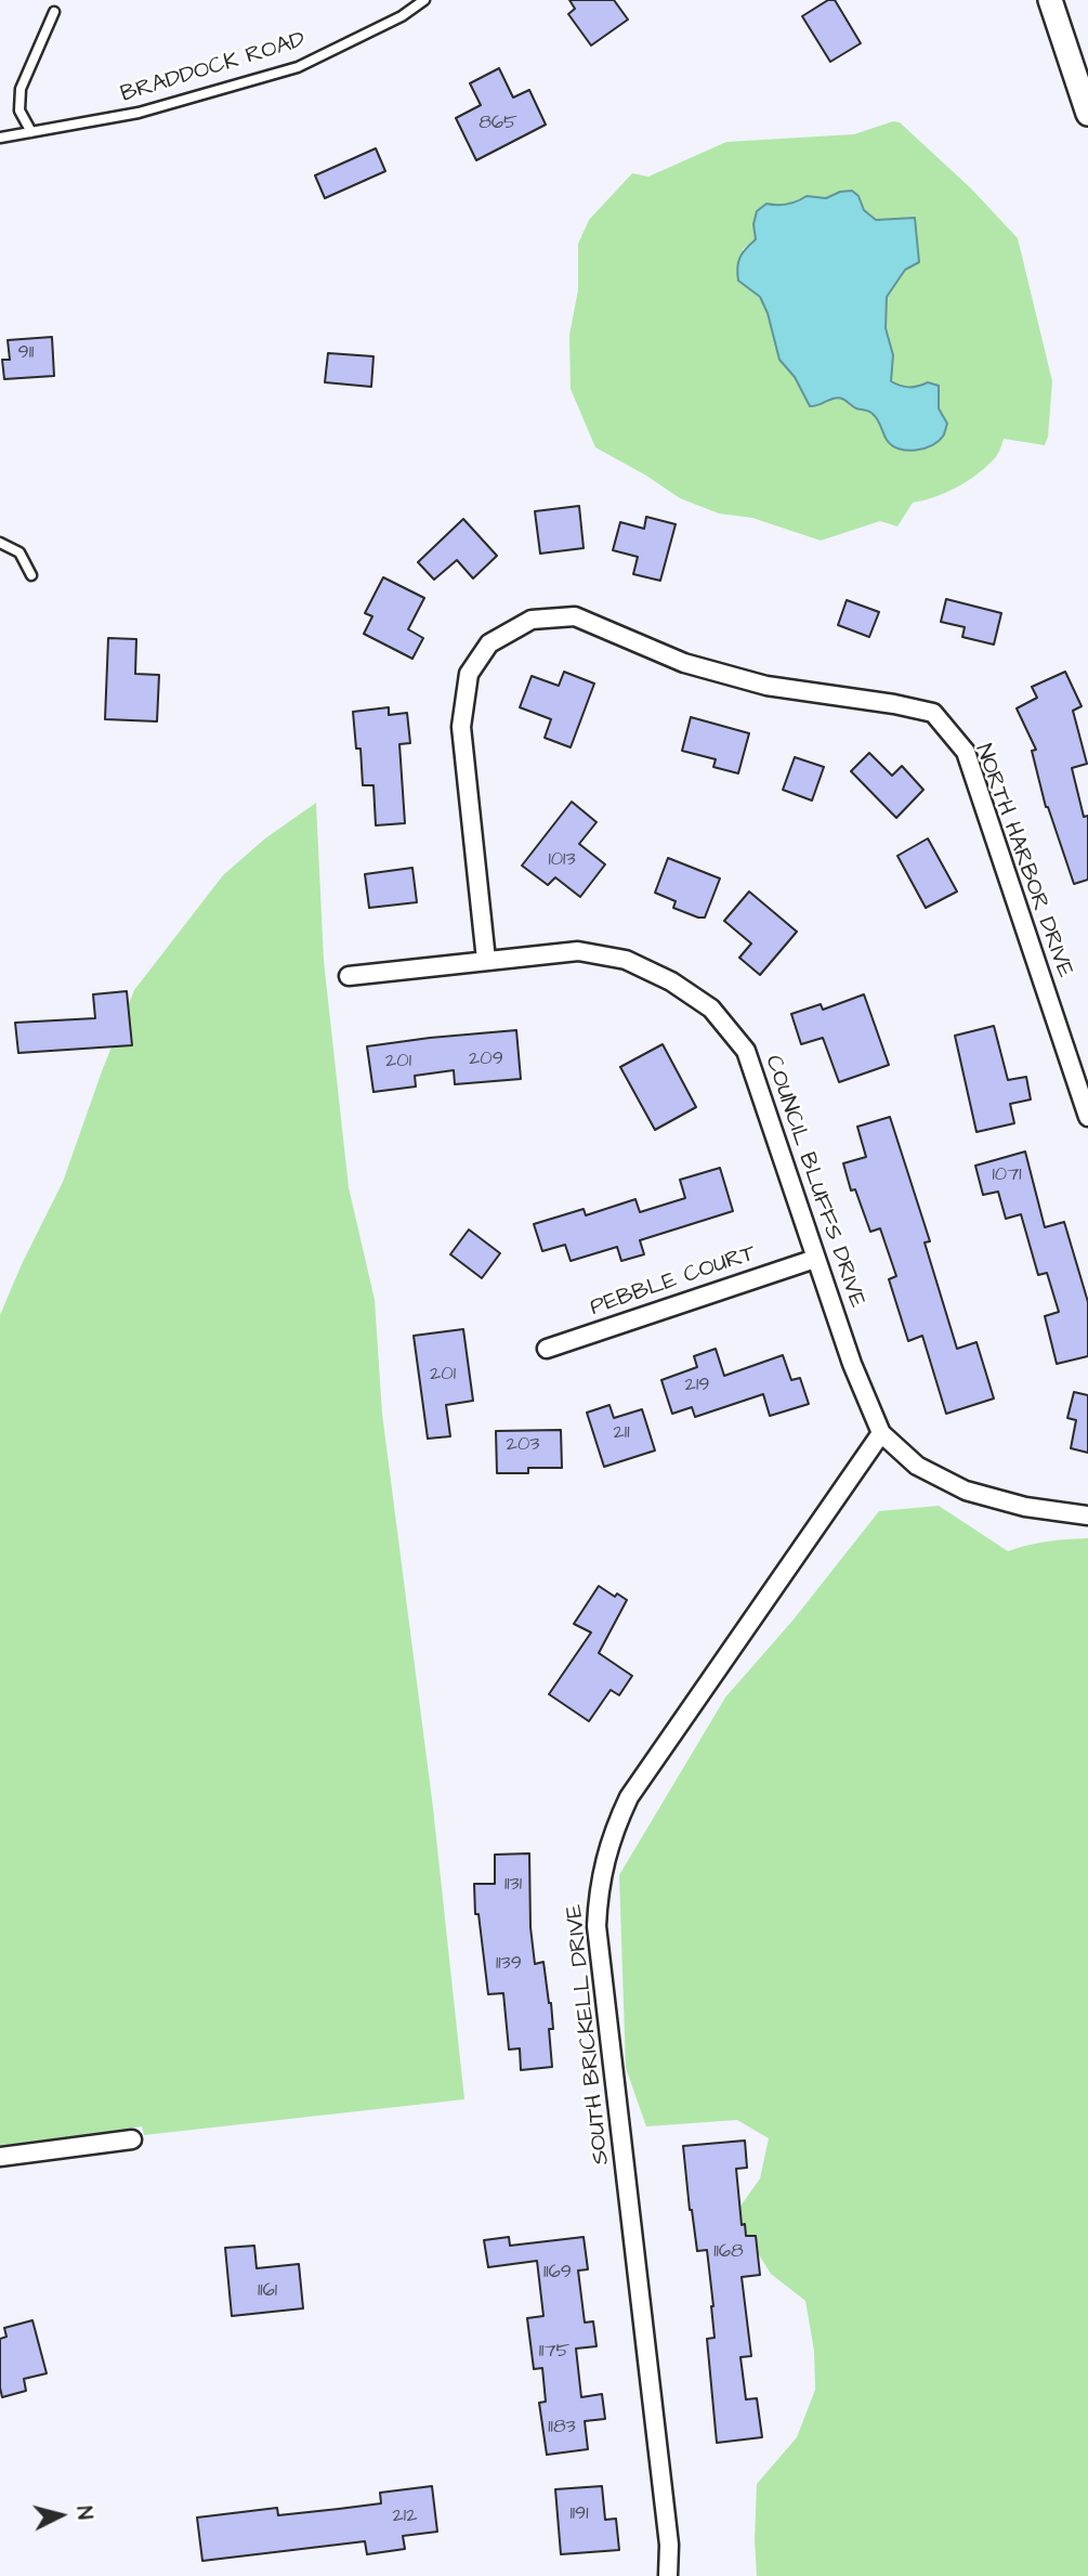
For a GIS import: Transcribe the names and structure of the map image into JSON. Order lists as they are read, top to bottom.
{
  "streets": {
    "street": [
      "NORTH HARBOR DRIVE",
      "COUNCIL BLUFFS DRIVE",
      "PEBBLE COURT",
      "SOUTH BRICKELL DRIVE"
    ],
    "lane": ["BRADDOCK ROAD"]
  },
  "crossings": [
    ["NORTH HARBOR DRIVE", "COUNCIL BLUFFS DRIVE"],
    ["COUNCIL BLUFFS DRIVE", "PEBBLE COURT"],
    ["COUNCIL BLUFFS DRIVE", "SOUTH BRICKELL DRIVE"]
  ],
  "house_numbers": [
    "865",
    "911",
    "1013",
    "209",
    "201",
    "1071",
    "201",
    "219",
    "211",
    "203",
    "1131",
    "1139",
    "1168",
    "1169",
    "1161",
    "1175",
    "1183",
    "1191",
    "212"
  ],
  "north": "right"
}
